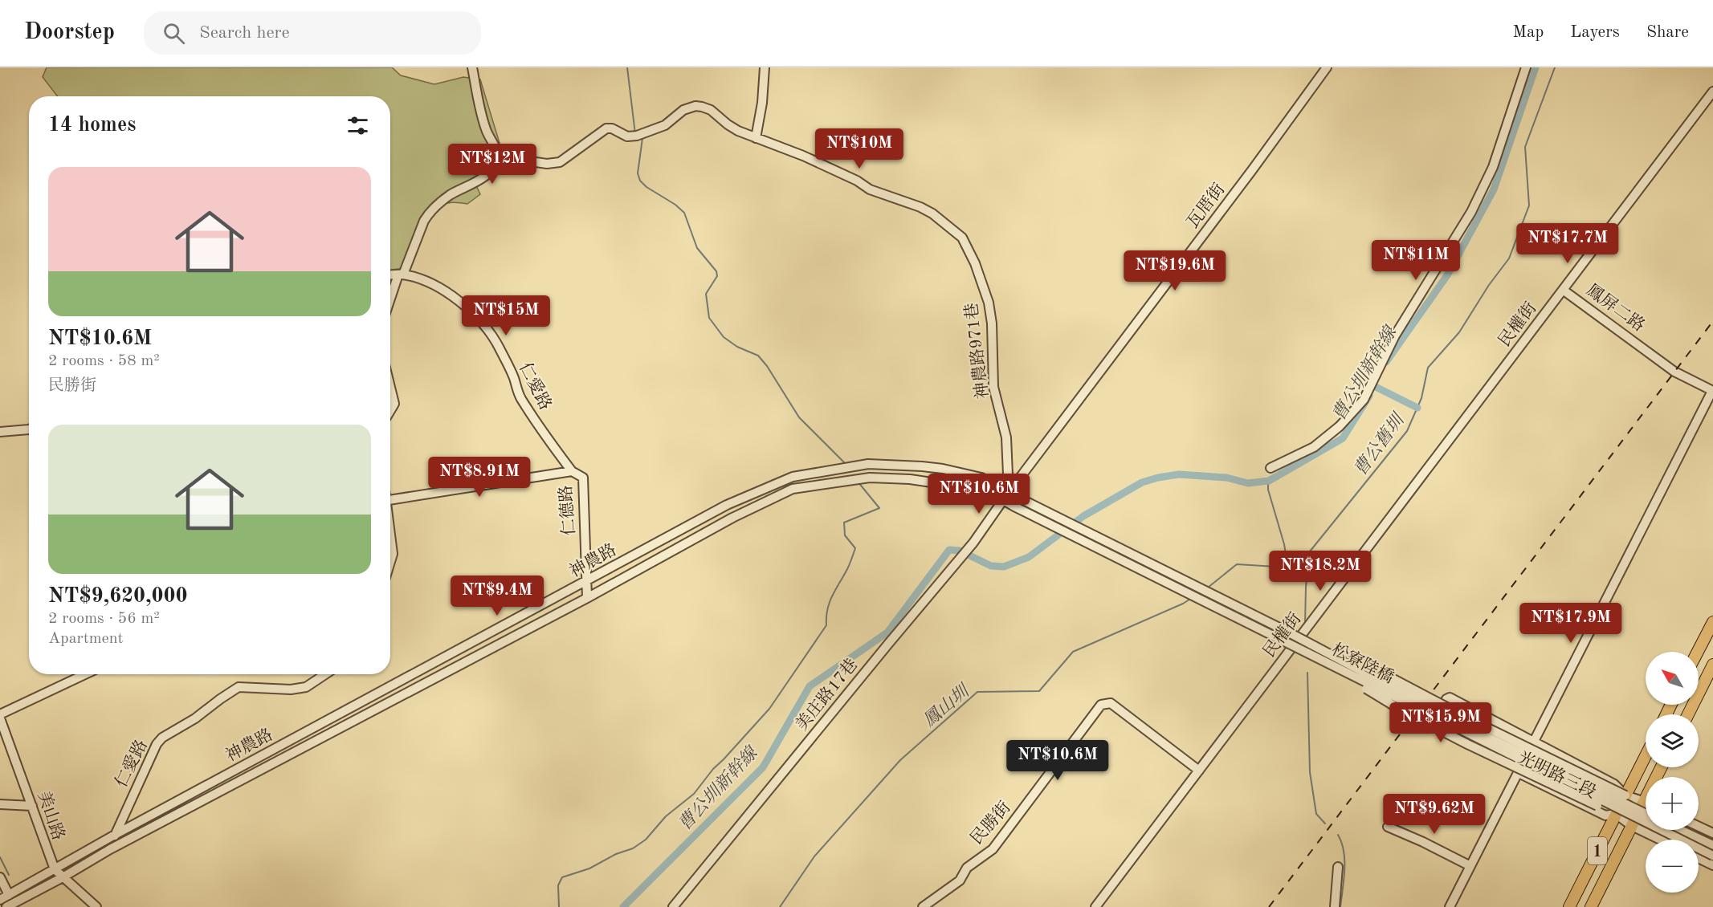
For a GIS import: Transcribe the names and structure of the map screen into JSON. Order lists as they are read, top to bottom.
{
  "streets": {
    "main road": ["1"],
    "street": [
      "瓦厝街",
      "鳳屏二路",
      "民權街",
      "神農路971巷",
      "仁愛路",
      "仁德路",
      "神農路",
      "松寮陸橋",
      "美庄路17巷",
      "光明路三段",
      "美山路",
      "民勝街"
    ]
  },
  "crossings": [
    ["瓦厝街", "神農路971巷"],
    ["瓦厝街", "神農路"],
    ["瓦厝街", "美庄路17巷"],
    ["鳳屏二路", "民權街"],
    ["民權街", "民勝街"],
    ["神農路971巷", "神農路"],
    ["神農路971巷", "美庄路17巷"],
    ["仁愛路", "仁德路"],
    ["仁愛路", "神農路"],
    ["仁德路", "神農路"],
    ["神農路", "松寮陸橋"],
    ["神農路", "美庄路17巷"],
    ["神農路", "美山路"],
    ["松寮陸橋", "光明路三段"],
    ["松寮陸橋", "1"],
    ["光明路三段", "1"]
  ],
  "water": ["曹公圳新幹線", "曹公舊圳", "鳳山圳"],
  "north": "top left",
  "page": {
    "header": "Doorstep",
    "search": "Search here",
    "nav": ["Map", "Layers", "Share"],
    "heading": "14 homes",
    "price": [
      "NT$10M",
      "NT$12M",
      "NT$17.7M",
      "NT$11M",
      "NT$19.6M",
      "NT$15M",
      "NT$8.91M",
      "NT$10.6M",
      "NT$18.2M",
      "NT$9.4M",
      "NT$17.9M",
      "NT$15.9M",
      "NT$10.6M",
      "NT$9.62M"
    ],
    "list": [
      {
        "name": "NT$10.6M",
        "note": "2 rooms · 58 m² · 民勝街"
      },
      {
        "name": "NT$9,620,000",
        "note": "2 rooms · 56 m² · Apartment"
      }
    ],
    "map_buttons": ["+", "−"]
  }
}
